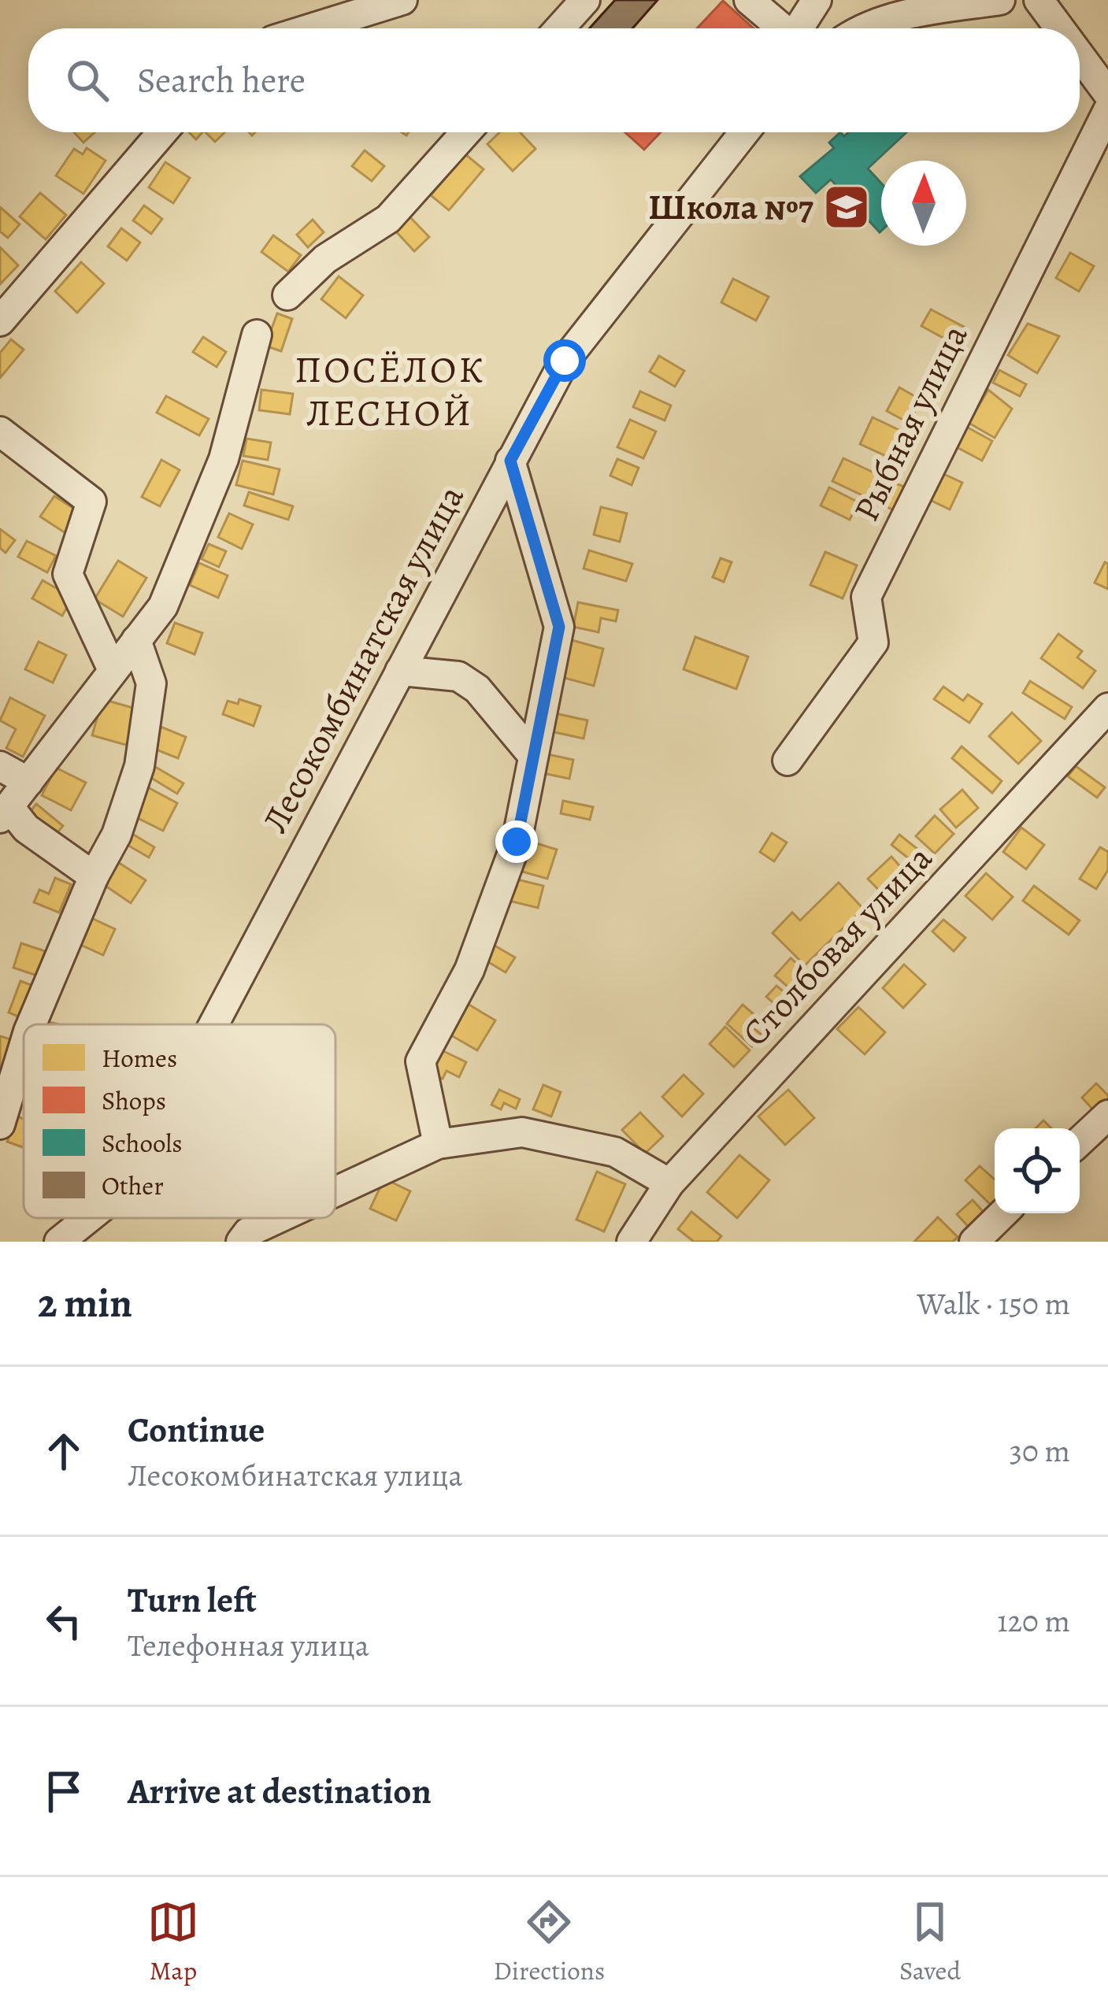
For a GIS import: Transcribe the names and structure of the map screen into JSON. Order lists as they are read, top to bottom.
{
  "streets": {
    "street": ["Рыбная улица", "Лесокомбинатская улица", "Столбовая улица"]
  },
  "districts": ["ПОСЁЛОК ЛЕСНОЙ"],
  "places": {
    "school or university": ["Школа №7"]
  },
  "legend": [
    "Homes",
    "Shops",
    "Schools",
    "Other"
  ],
  "north": "top",
  "page": {
    "search": "Search here",
    "heading": ["2 min", "Walk · 150 m"],
    "list": [
      ["Continue", "Лесокомбинатская улица", "30 m"],
      ["Turn left", "Телефонная улица", "120 m"],
      "Arrive at destination"
    ],
    "nav": ["Map", "Directions", "Saved"]
  }
}
